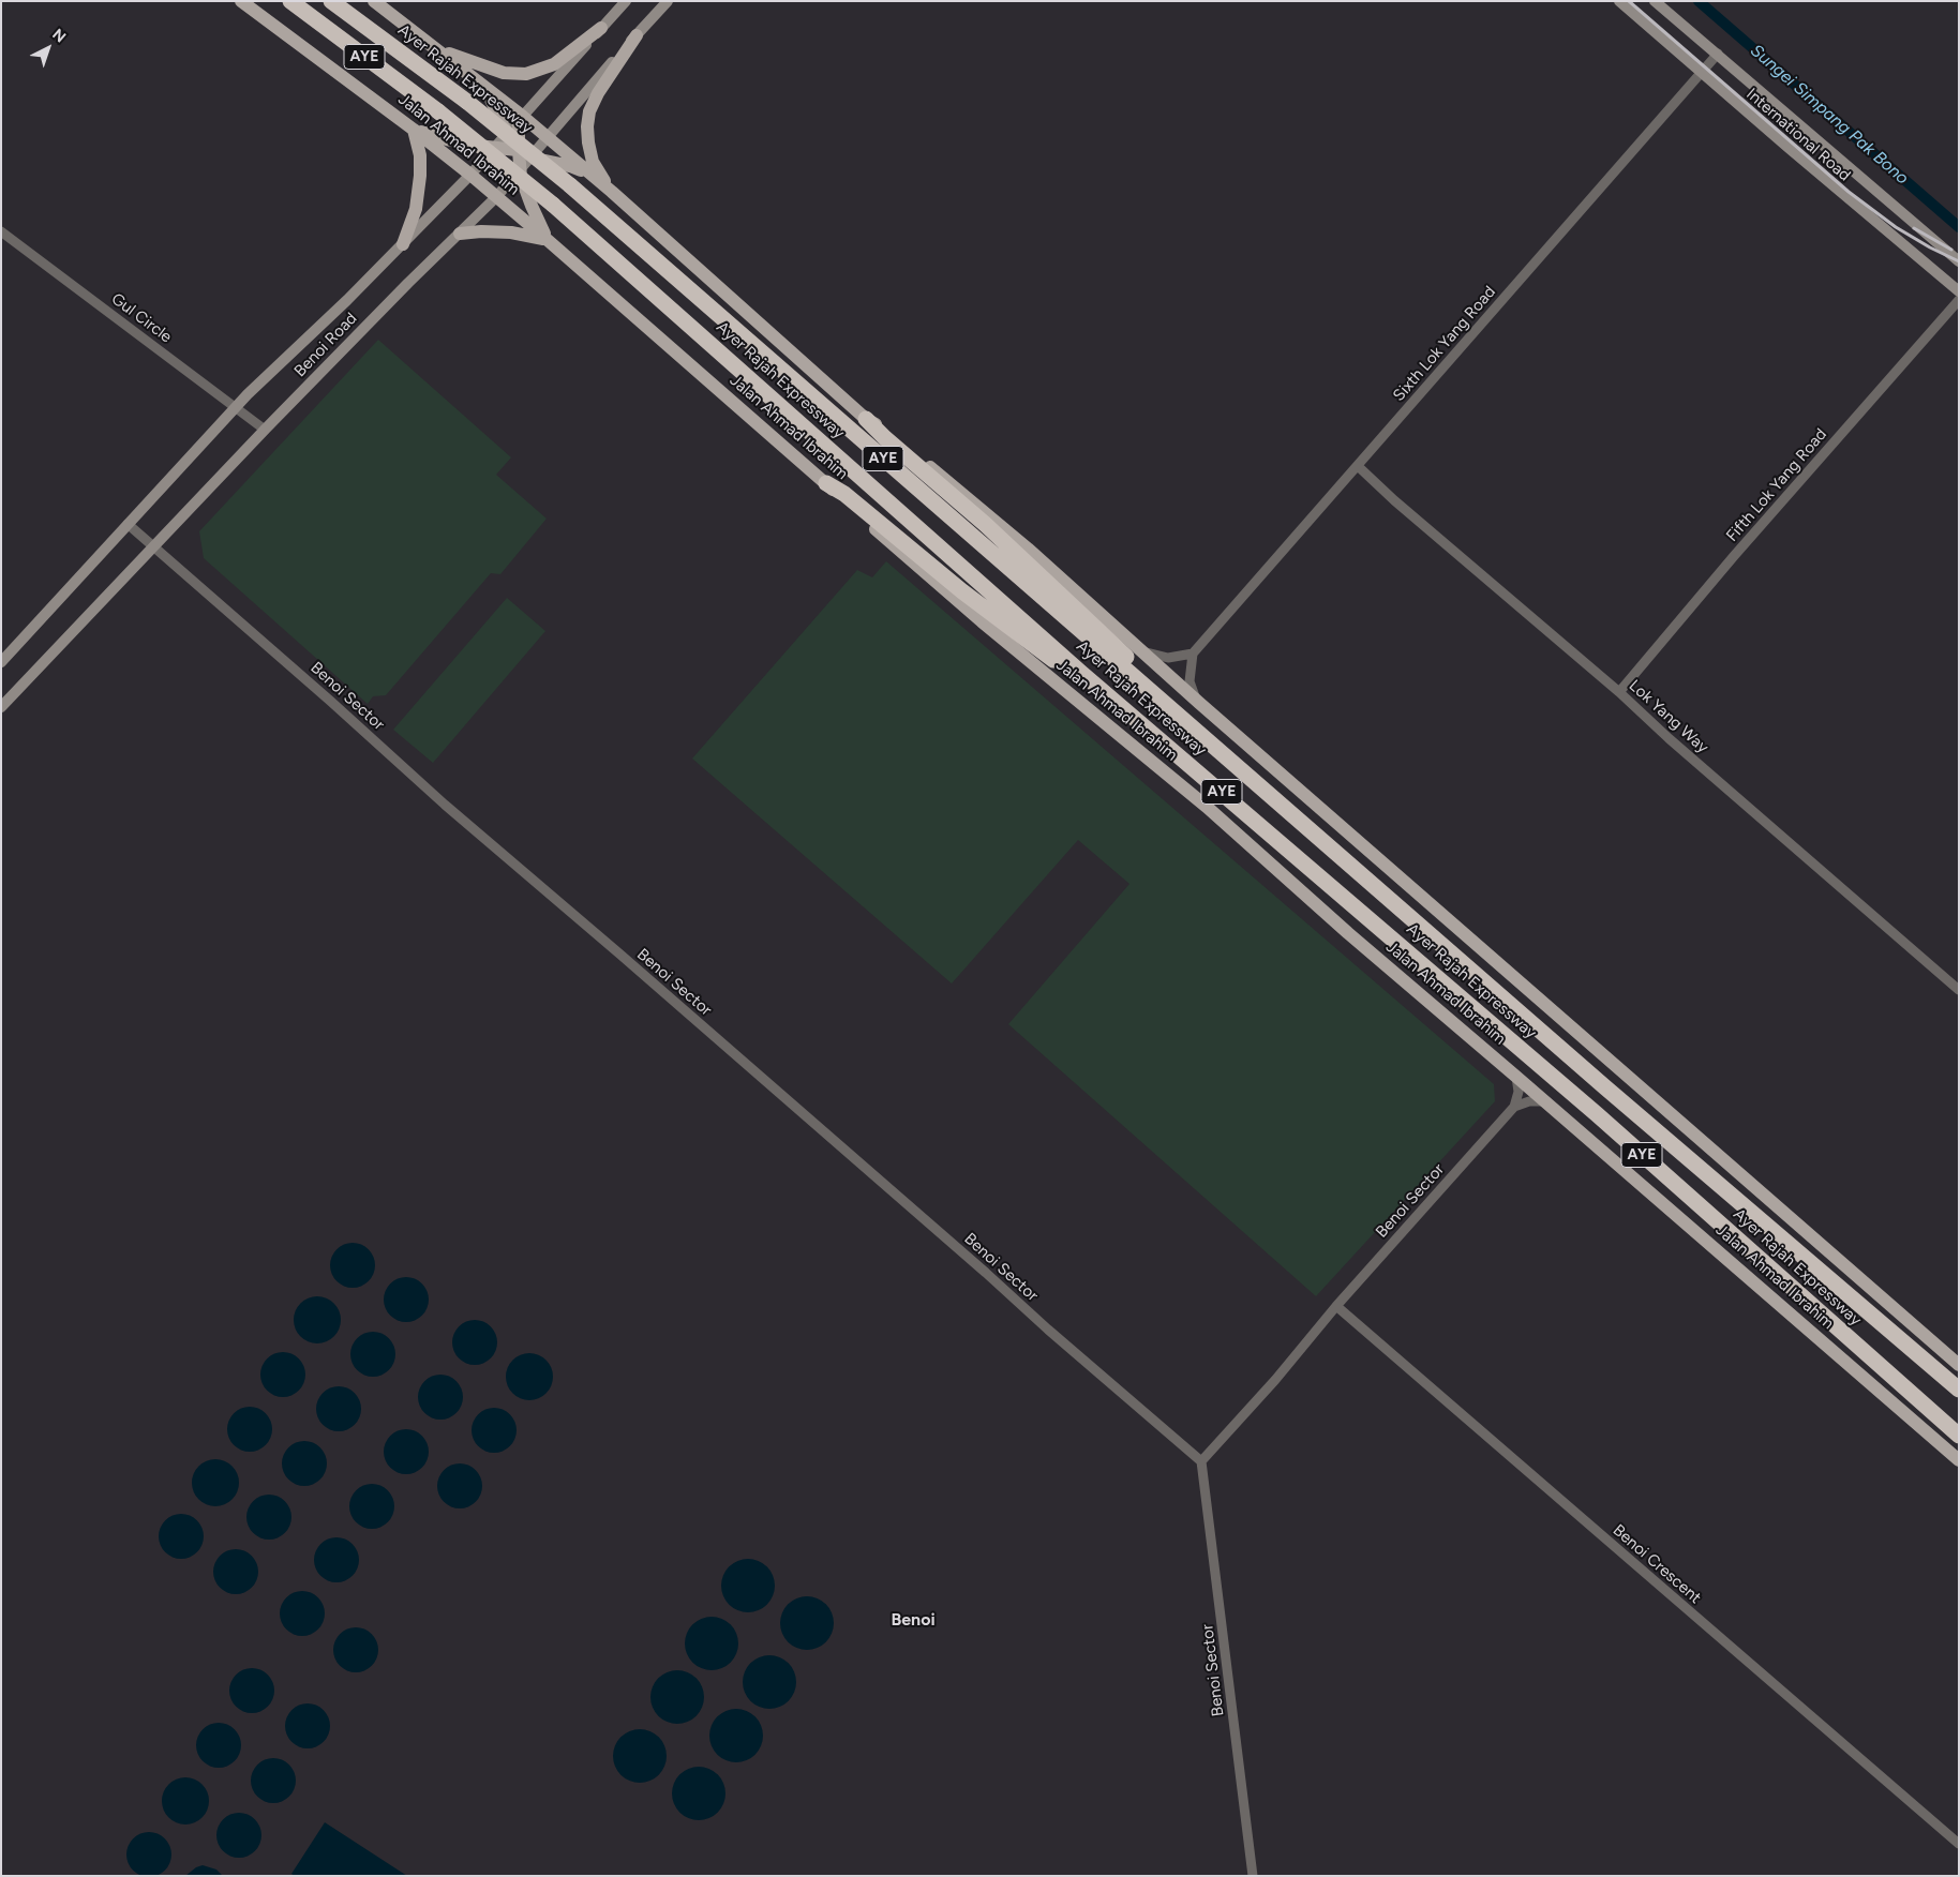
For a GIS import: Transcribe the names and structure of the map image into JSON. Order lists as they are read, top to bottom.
{
  "streets": {
    "highway": ["AYE", "Ayer Rajah Expressway"],
    "main road": ["International Road", "Jalan Ahmad Ibrahim", "Benoi Road"],
    "street": [
      "Gul Circle",
      "Sixth Lok Yang Road",
      "Fifth Lok Yang Road",
      "Benoi Sector",
      "Lok Yang Way",
      "Benoi Crescent"
    ]
  },
  "crossings": [
    ["International Road", "Sixth Lok Yang Road"],
    ["Jalan Ahmad Ibrahim", "Benoi Road"],
    ["Gul Circle", "Benoi Road"],
    ["Sixth Lok Yang Road", "Lok Yang Way"],
    ["Benoi Road", "Benoi Sector"],
    ["Fifth Lok Yang Road", "Lok Yang Way"],
    ["Benoi Sector", "Benoi Crescent"]
  ],
  "districts": ["Benoi"],
  "water": ["Sungei Simpang Pak Bono"],
  "north": "top right"
}
